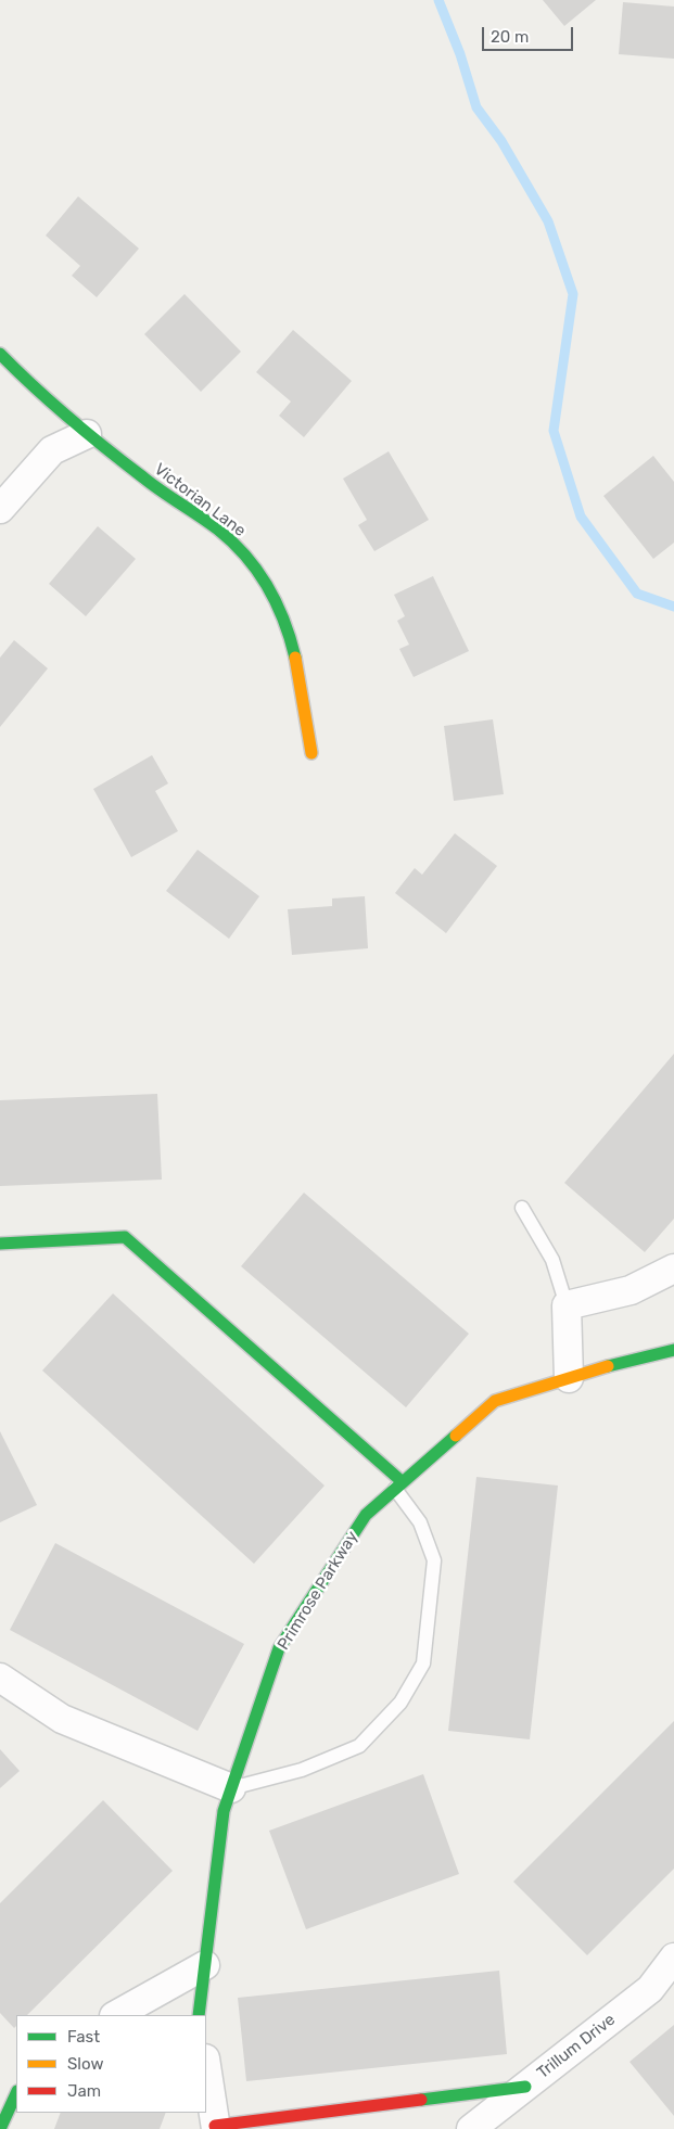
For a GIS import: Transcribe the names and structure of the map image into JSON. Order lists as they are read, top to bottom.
{
  "streets": {
    "street": ["Victorian Lane", "Primrose Parkway", "Trillum Drive"]
  },
  "legend": ["Fast", "Slow", "Jam"],
  "scale_bar": "20 m"
}
